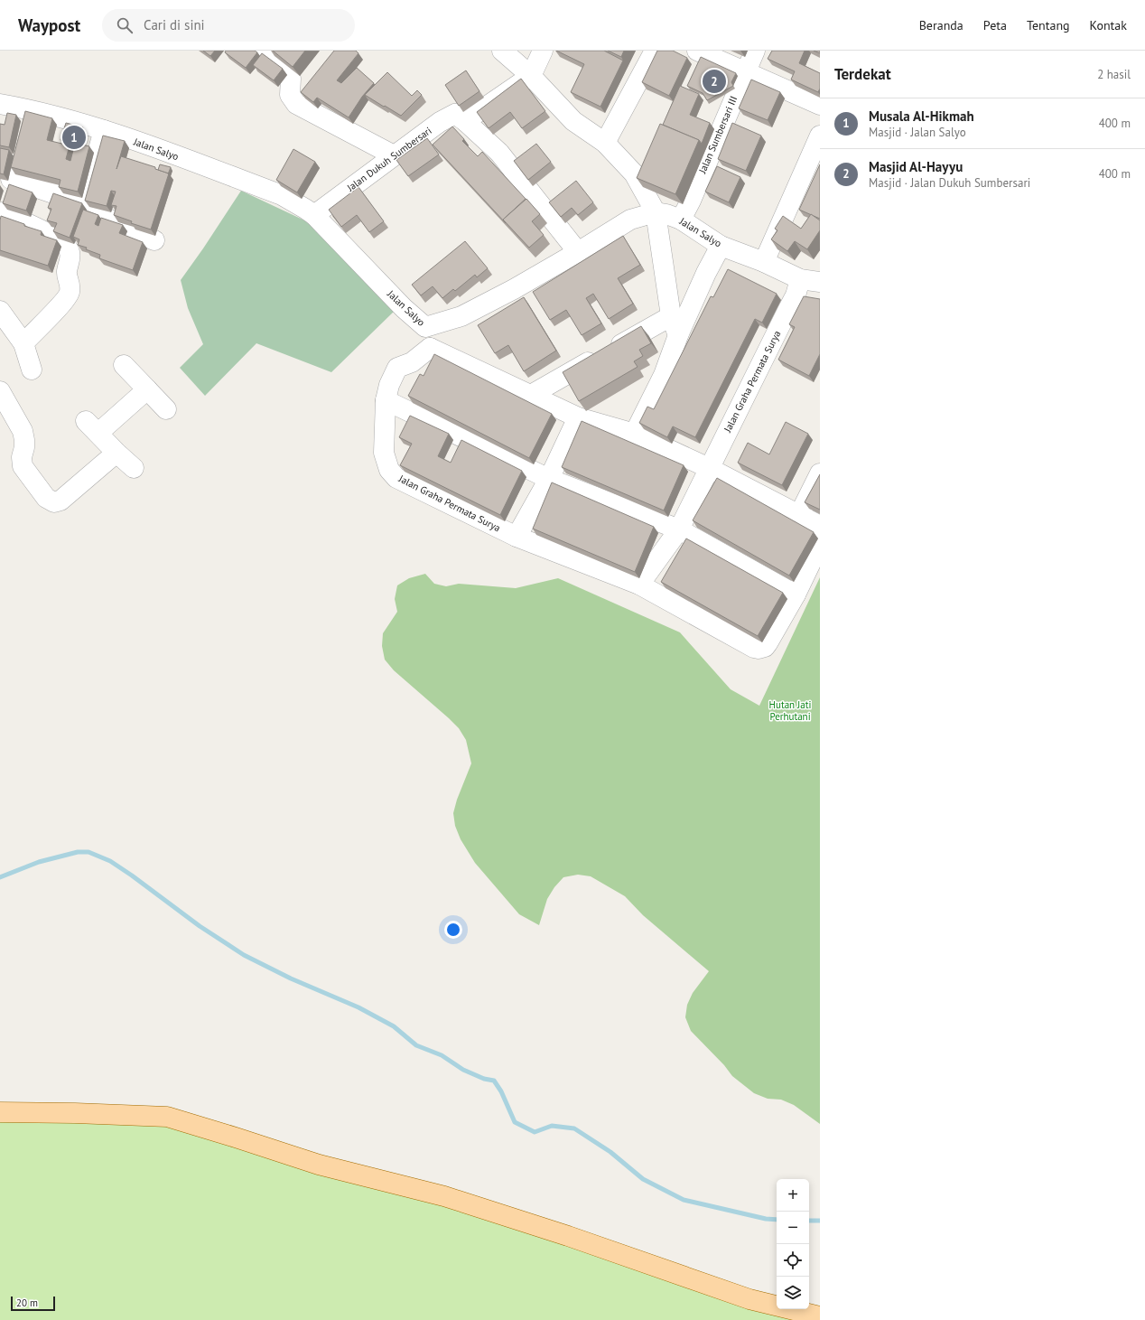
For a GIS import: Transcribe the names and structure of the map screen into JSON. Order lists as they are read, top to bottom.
{
  "streets": {
    "street": [
      "Jalan Sumbersari III",
      "Jalan Salyo",
      "Jalan Dukuh Sumbersari",
      "Jalan Graha Permata Surya"
    ]
  },
  "crossings": [
    ["Jalan Sumbersari III", "Jalan Salyo"],
    ["Jalan Salyo", "Jalan Dukuh Sumbersari"],
    ["Jalan Salyo", "Jalan Graha Permata Surya"]
  ],
  "parks": ["Hutan Jati Perhutani"],
  "scale_bar": "20 m",
  "page": {
    "header": "Waypost",
    "search": "Cari di sini",
    "nav": [
      "Beranda",
      "Peta",
      "Tentang",
      "Kontak"
    ],
    "heading": ["Terdekat", "2 hasil"],
    "pins": ["2", "1"],
    "list": [
      {
        "mark": "1",
        "name": "Musala Al-Hikmah",
        "note": "Masjid · Jalan Salyo",
        "value": "400 m"
      },
      {
        "mark": "2",
        "name": "Masjid Al-Hayyu",
        "note": "Masjid · Jalan Dukuh Sumbersari",
        "value": "400 m"
      }
    ],
    "map_buttons": ["+", "−"],
    "scale": "20 m"
  }
}
